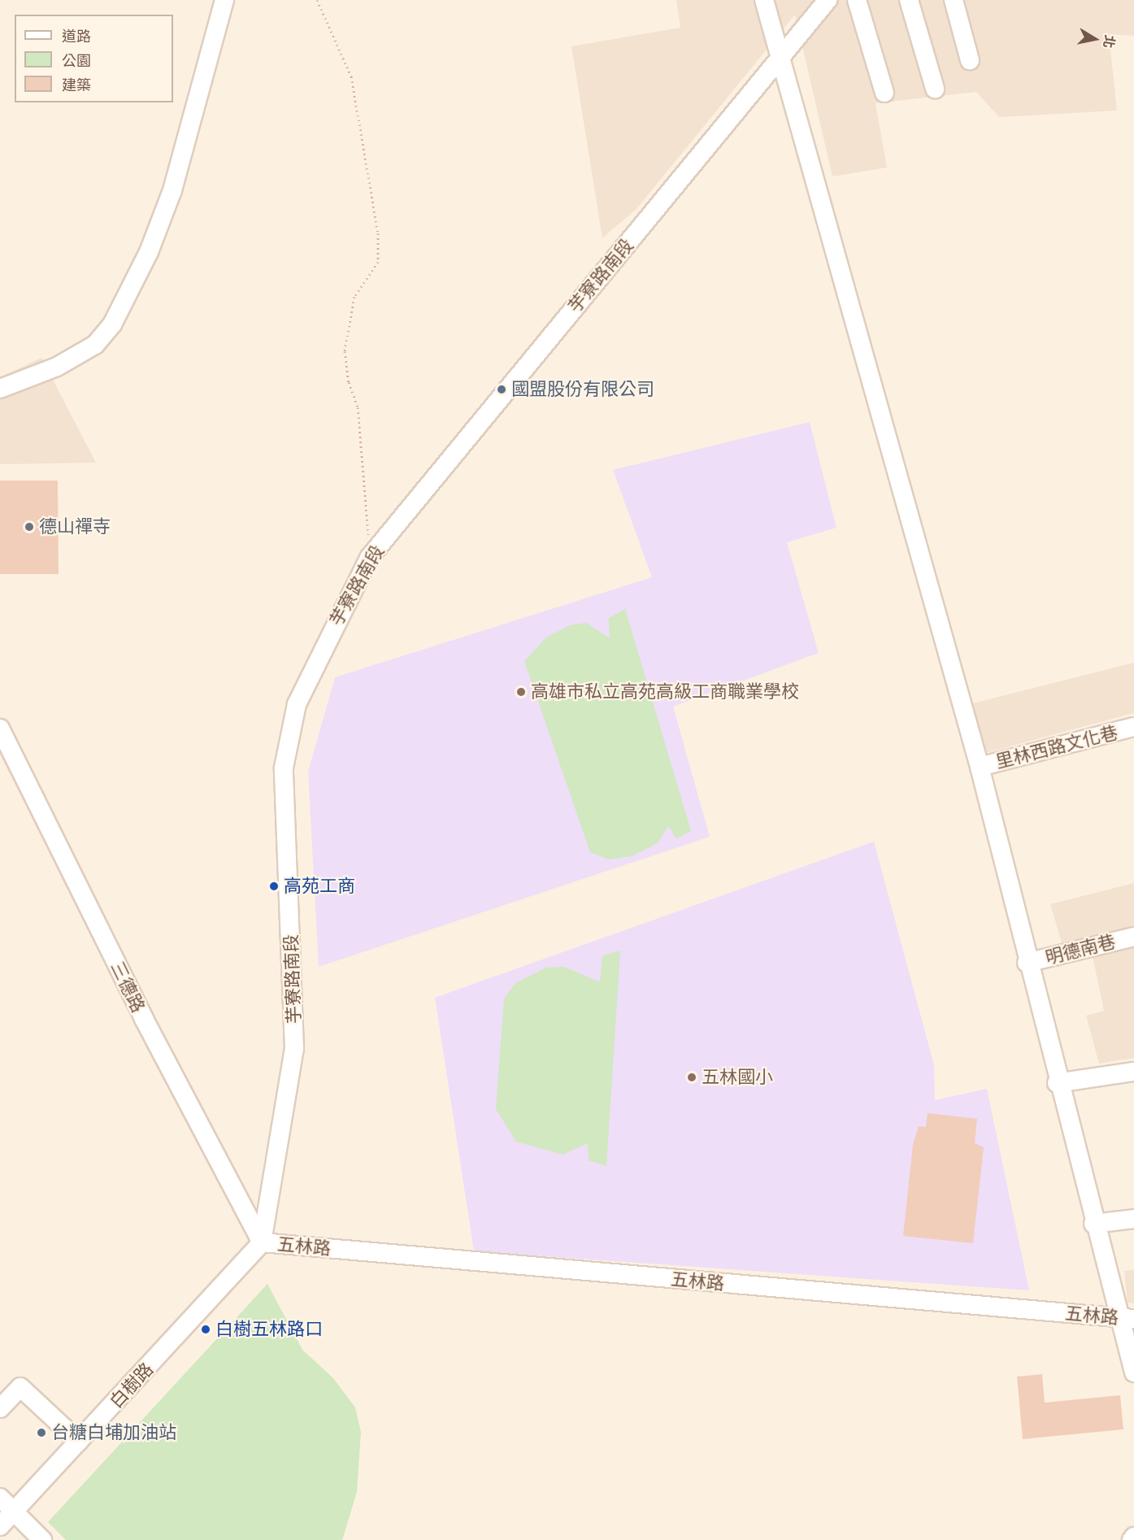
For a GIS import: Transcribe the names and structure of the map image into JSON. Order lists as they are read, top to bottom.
{
  "streets": {
    "street": [
      "芋寮路南段",
      "里林西路文化巷",
      "明德南巷",
      "三德路",
      "五林路",
      "白樹路"
    ]
  },
  "crossings": [
    ["芋寮路南段", "三德路"],
    ["芋寮路南段", "五林路"],
    ["芋寮路南段", "白樹路"],
    ["三德路", "五林路"],
    ["三德路", "白樹路"],
    ["五林路", "白樹路"]
  ],
  "places": [
    "國盟股份有限公司",
    "德山禪寺",
    "高雄市私立高苑高級工商職業學校",
    "高苑工商",
    "五林國小",
    "白樹五林路口",
    "台糖白埔加油站"
  ],
  "legend": ["道路", "公園", "建築"],
  "north": "right"
}
